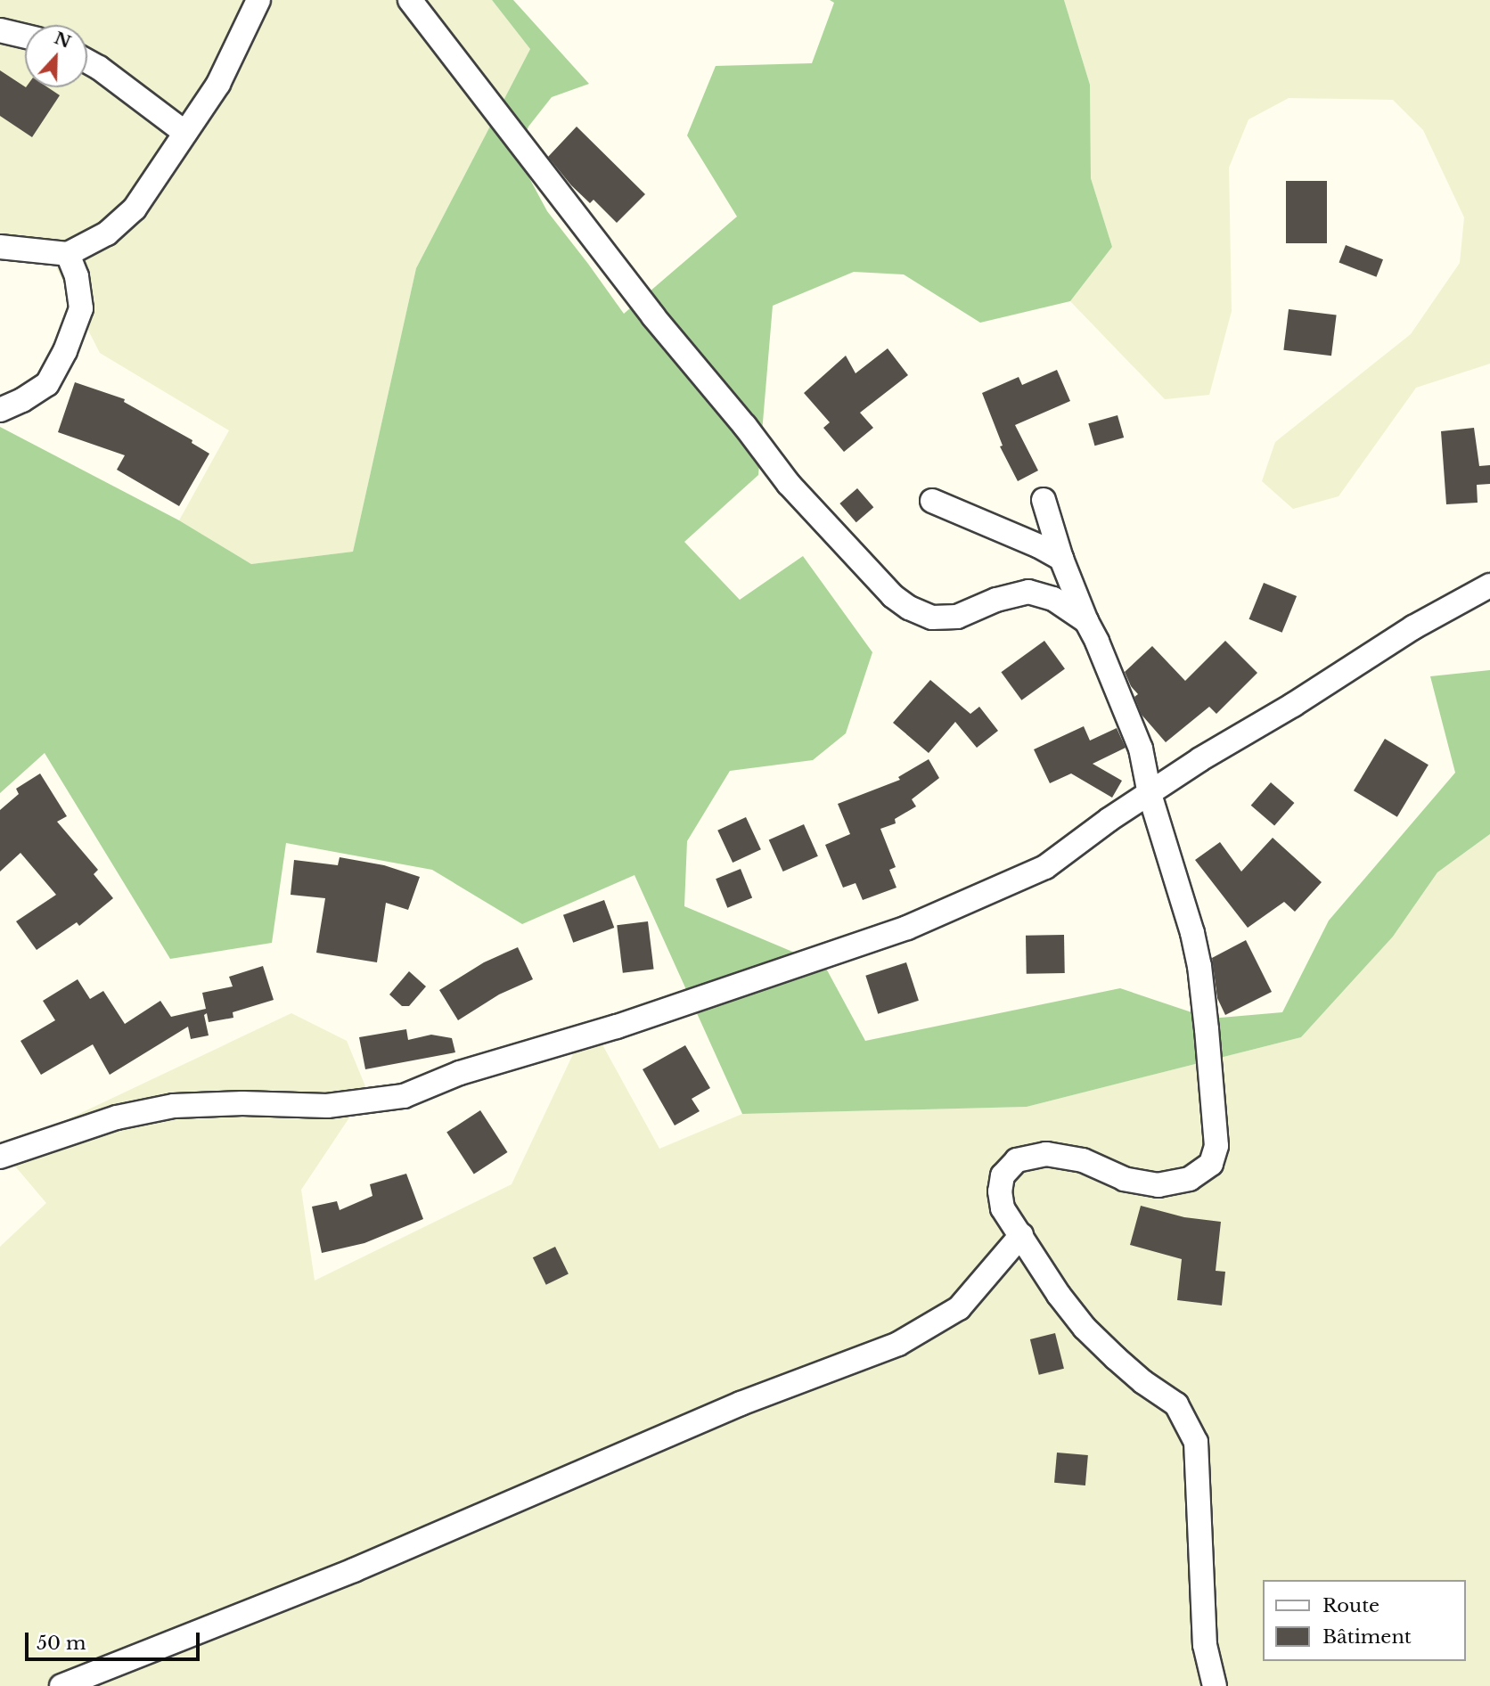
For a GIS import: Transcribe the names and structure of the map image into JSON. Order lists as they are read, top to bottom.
{
  "legend": ["Route", "Bâtiment"],
  "scale_bar": "50 m",
  "north": "top"
}
